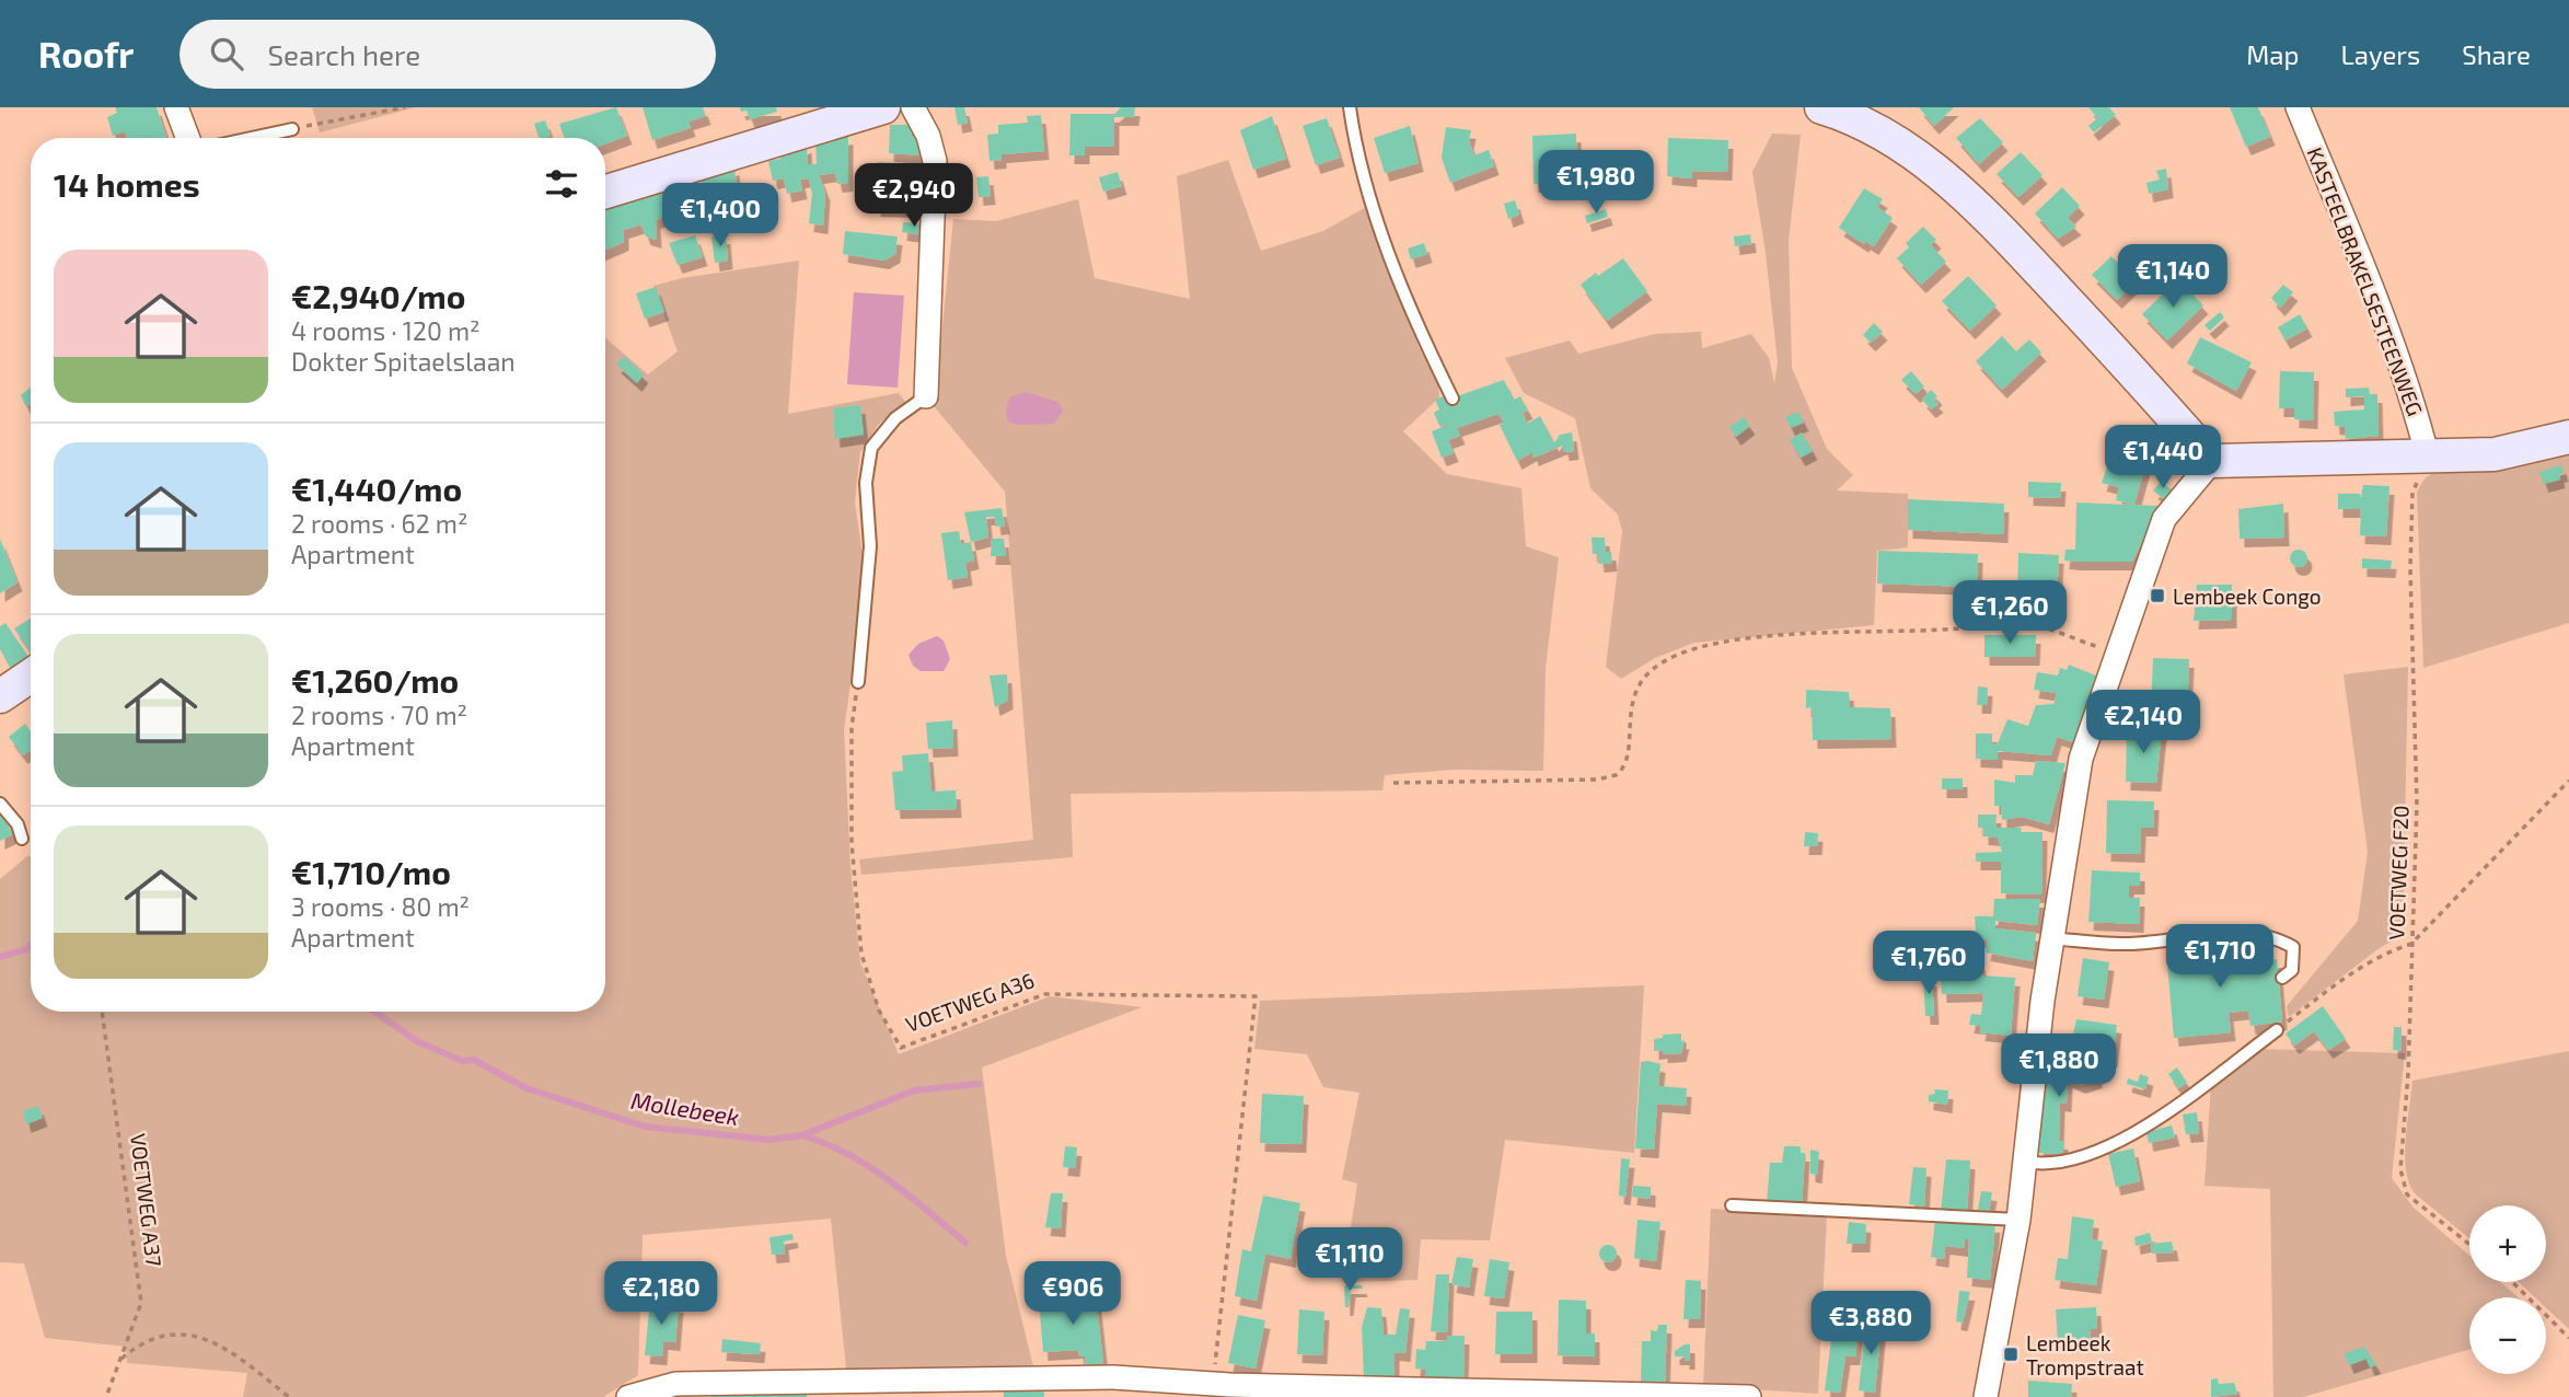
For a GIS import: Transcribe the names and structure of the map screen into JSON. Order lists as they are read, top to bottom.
{
  "streets": {
    "street": ["KASTEELBRAKELSESTEENWEG"],
    "path": ["VOETWEG F20", "VOETWEG A36", "VOETWEG A37"]
  },
  "crossings": [
    ["KASTEELBRAKELSESTEENWEG", "VOETWEG F20"]
  ],
  "water": ["Mollebeek"],
  "places": {
    "transit": ["Lembeek Congo", "Lembeek Trompstraat"]
  },
  "page": {
    "header": "Roofr",
    "search": "Search here",
    "nav": ["Map", "Layers", "Share"],
    "heading": "14 homes",
    "price": [
      "€1,980",
      "€2,940",
      "€1,400",
      "€1,140",
      "€1,440",
      "€1,260",
      "€2,140",
      "€1,710",
      "€1,760",
      "€1,880",
      "€1,110",
      "€2,180",
      "€906",
      "€3,880"
    ],
    "list": [
      {
        "name": "€2,940/mo",
        "note": "4 rooms · 120 m² · Dokter Spitaelslaan"
      },
      {
        "name": "€1,440/mo",
        "note": "2 rooms · 62 m² · Apartment"
      },
      {
        "name": "€1,260/mo",
        "note": "2 rooms · 70 m² · Apartment"
      },
      {
        "name": "€1,710/mo",
        "note": "3 rooms · 80 m² · Apartment"
      }
    ],
    "map_buttons": ["+", "−"]
  }
}
